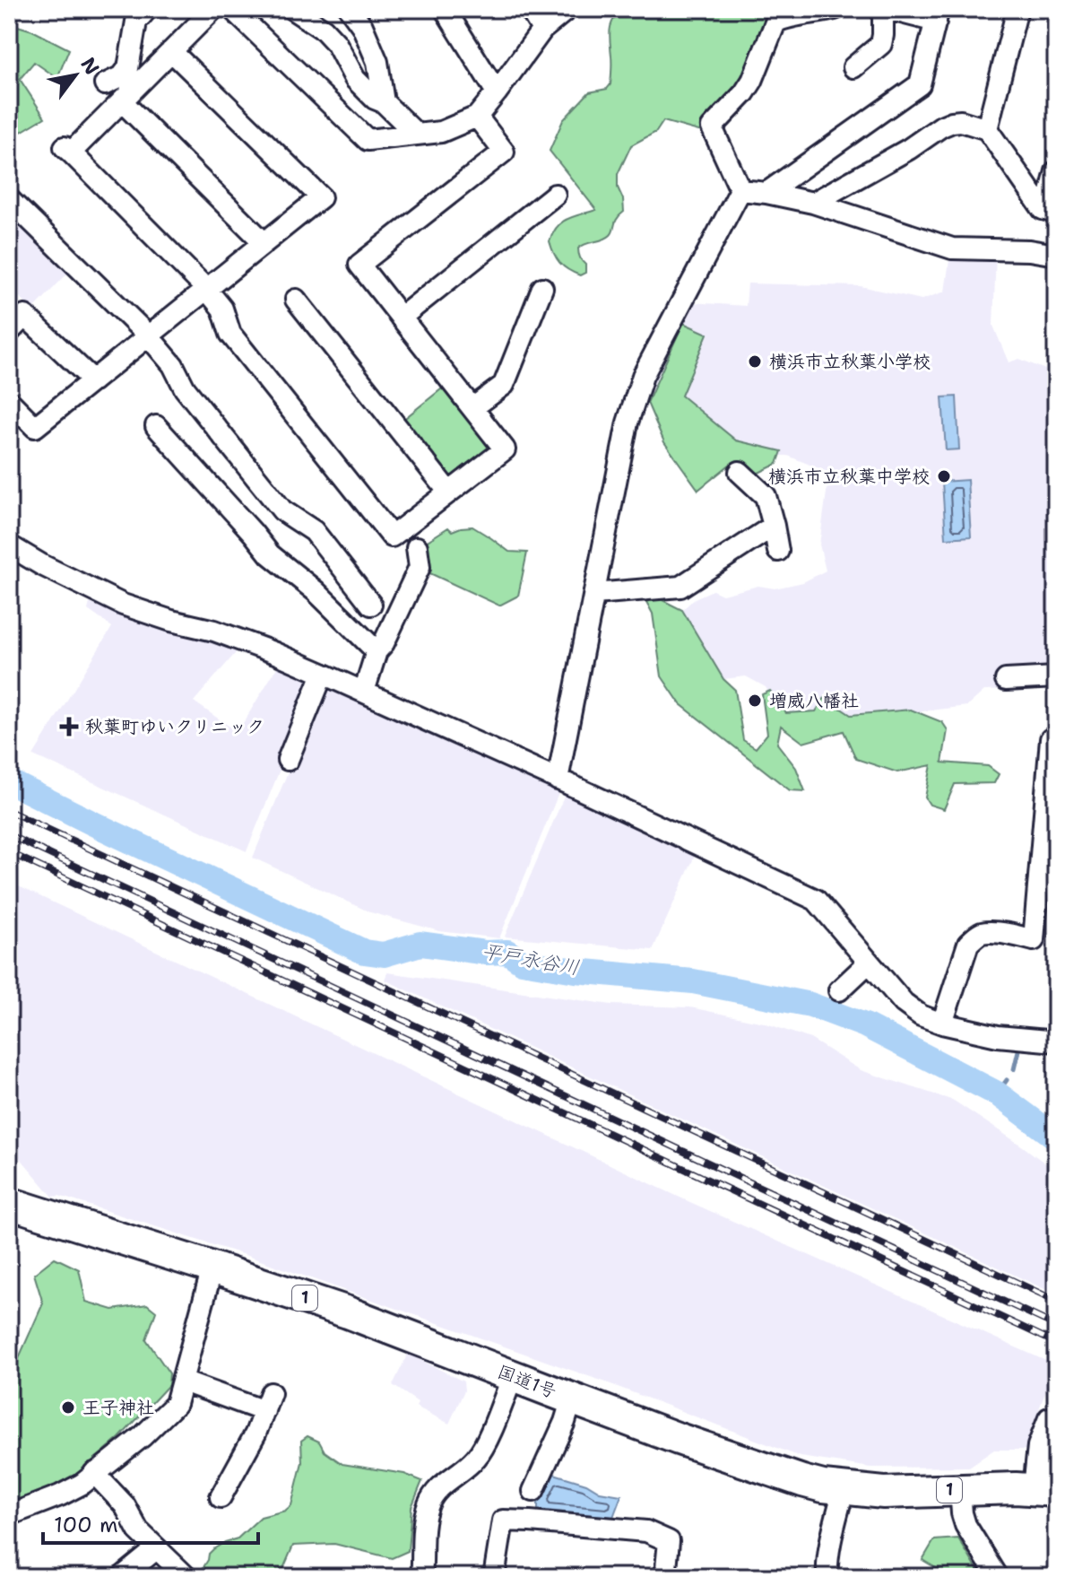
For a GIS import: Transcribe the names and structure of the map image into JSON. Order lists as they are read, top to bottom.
{
  "streets": {
    "highway": ["1", "国道1号"]
  },
  "water": ["平戸永谷川"],
  "places": {
    "other": [
      "横浜市立秋葉小学校",
      "横浜市立秋葉中学校",
      "増威八幡社",
      "王子神社"
    ],
    "health": ["秋葉町ゆいクリニック"]
  },
  "scale_bar": "100 m",
  "north": "top right"
}
